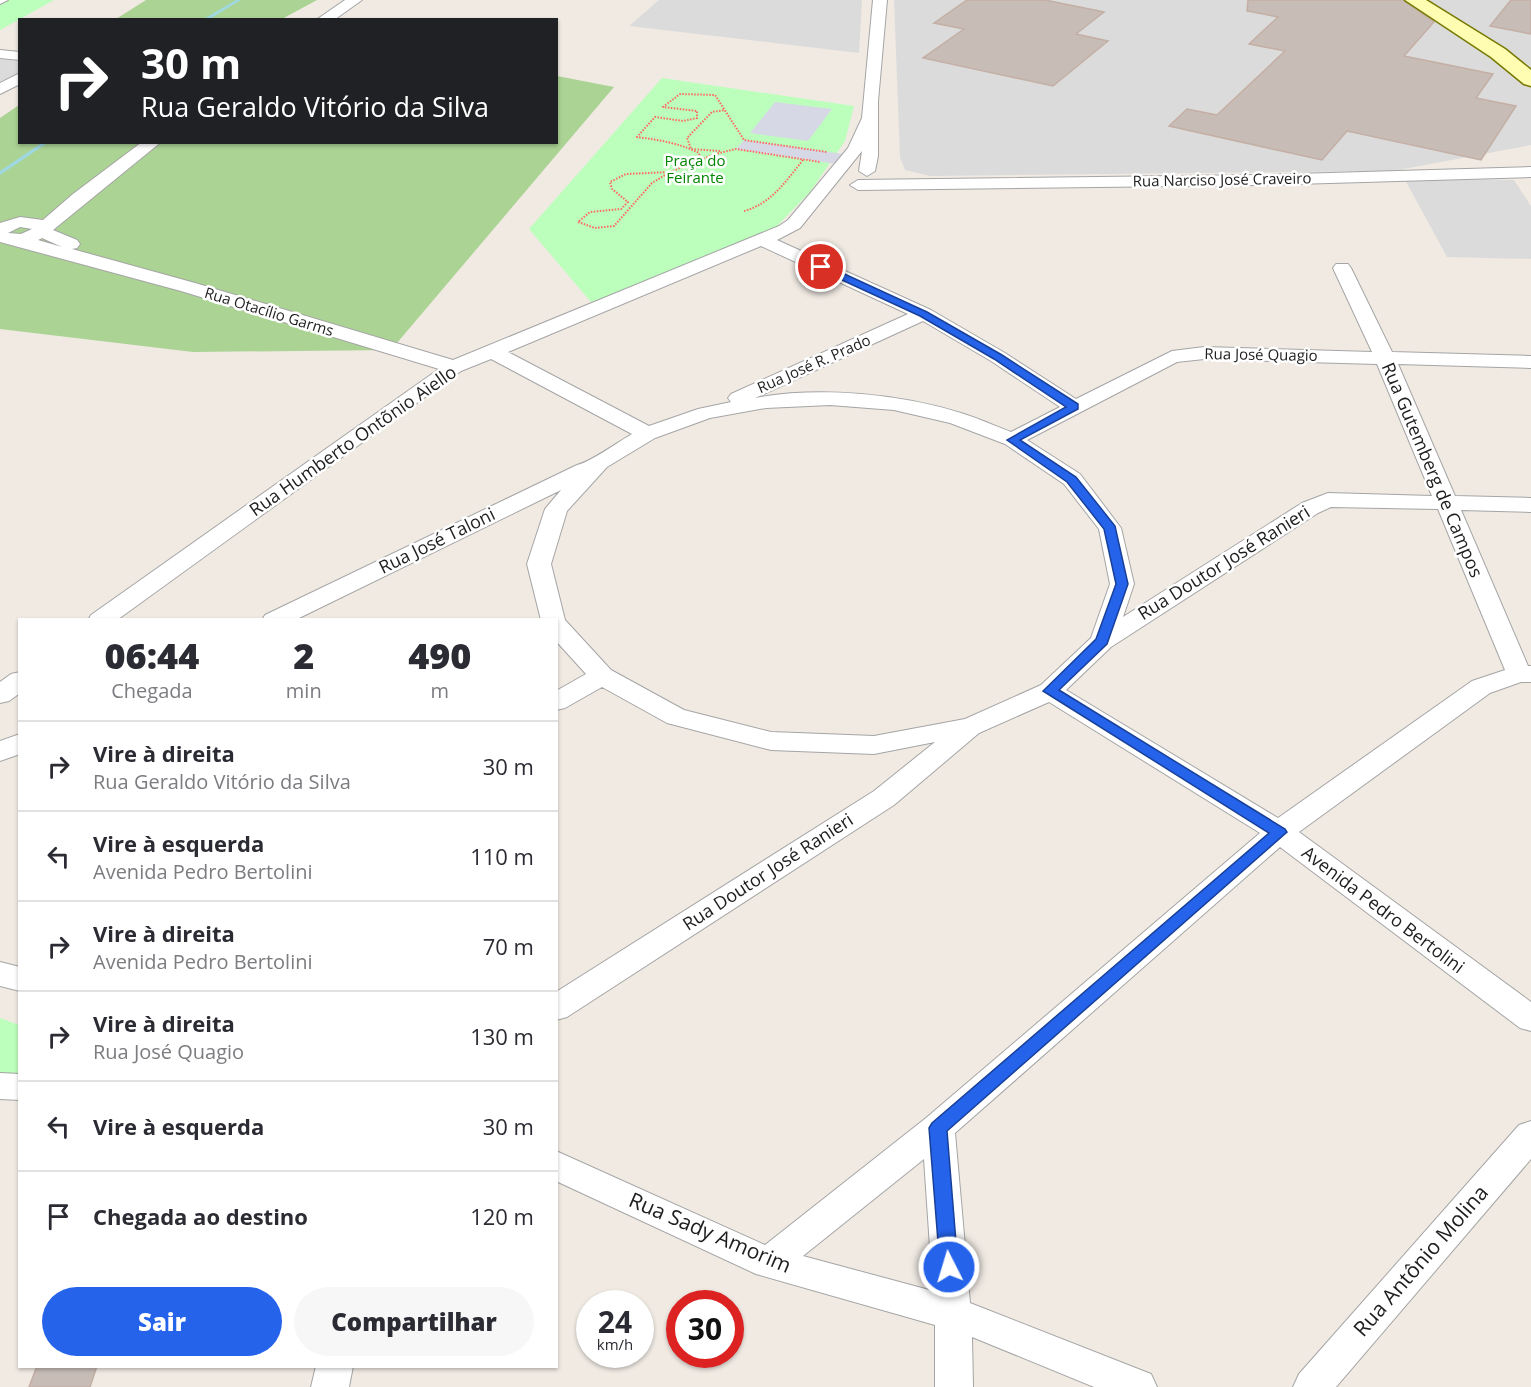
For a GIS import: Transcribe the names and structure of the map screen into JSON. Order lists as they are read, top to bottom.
{
  "streets": {
    "street": [
      "Rua Narciso José Craveiro",
      "Rua Otacílio Garms",
      "Rua José Quagio",
      "Rua José R. Prado",
      "Rua Humberto Ontõnio Aiello",
      "Rua Gutemberg de Campos",
      "Rua José Taloni",
      "Rua Doutor José Ranieri",
      "Avenida Pedro Bertolini",
      "Rua Sady Amorim",
      "Rua Antônio Molina"
    ]
  },
  "crossings": [
    ["Rua Narciso José Craveiro", "Rua Humberto Ontõnio Aiello"],
    ["Rua Otacílio Garms", "Rua Humberto Ontõnio Aiello"],
    ["Rua José Quagio", "Rua Gutemberg de Campos"],
    ["Rua Gutemberg de Campos", "Rua Doutor José Ranieri"]
  ],
  "parks": ["Praça do Feirante"],
  "page": {
    "turn": ["30 m", "Rua Geraldo Vitório da Silva"],
    "eta": [
      "06:44",
      "Chegada",
      "2",
      "min",
      "490",
      "m"
    ],
    "list": [
      {
        "name": "Vire à direita",
        "note": "Rua Geraldo Vitório da Silva",
        "value": "30 m"
      },
      {
        "name": "Vire à esquerda",
        "note": "Avenida Pedro Bertolini",
        "value": "110 m"
      },
      {
        "name": "Vire à direita",
        "note": "Avenida Pedro Bertolini",
        "value": "70 m"
      },
      {
        "name": "Vire à direita",
        "note": "Rua José Quagio",
        "value": "130 m"
      },
      {
        "name": "Vire à esquerda",
        "value": "30 m"
      },
      {
        "name": "Chegada ao destino",
        "value": "120 m"
      }
    ],
    "buttons": ["Sair", "Compartilhar"],
    "speed": "24 km/h",
    "limit": "30"
  }
}
